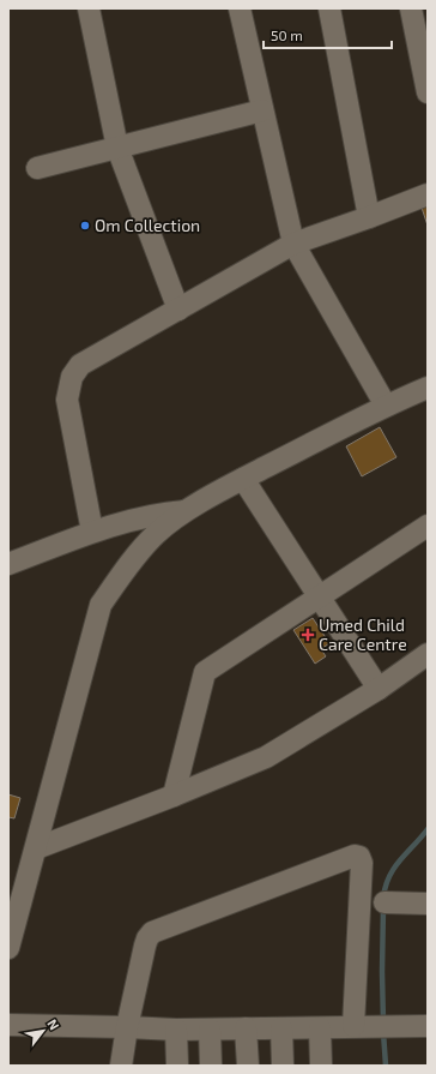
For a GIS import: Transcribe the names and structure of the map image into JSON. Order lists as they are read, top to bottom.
{
  "places": {
    "other": ["Om Collection"],
    "health": ["Umed Child Care Centre"]
  },
  "scale_bar": "50 m",
  "north": "top right"
}
